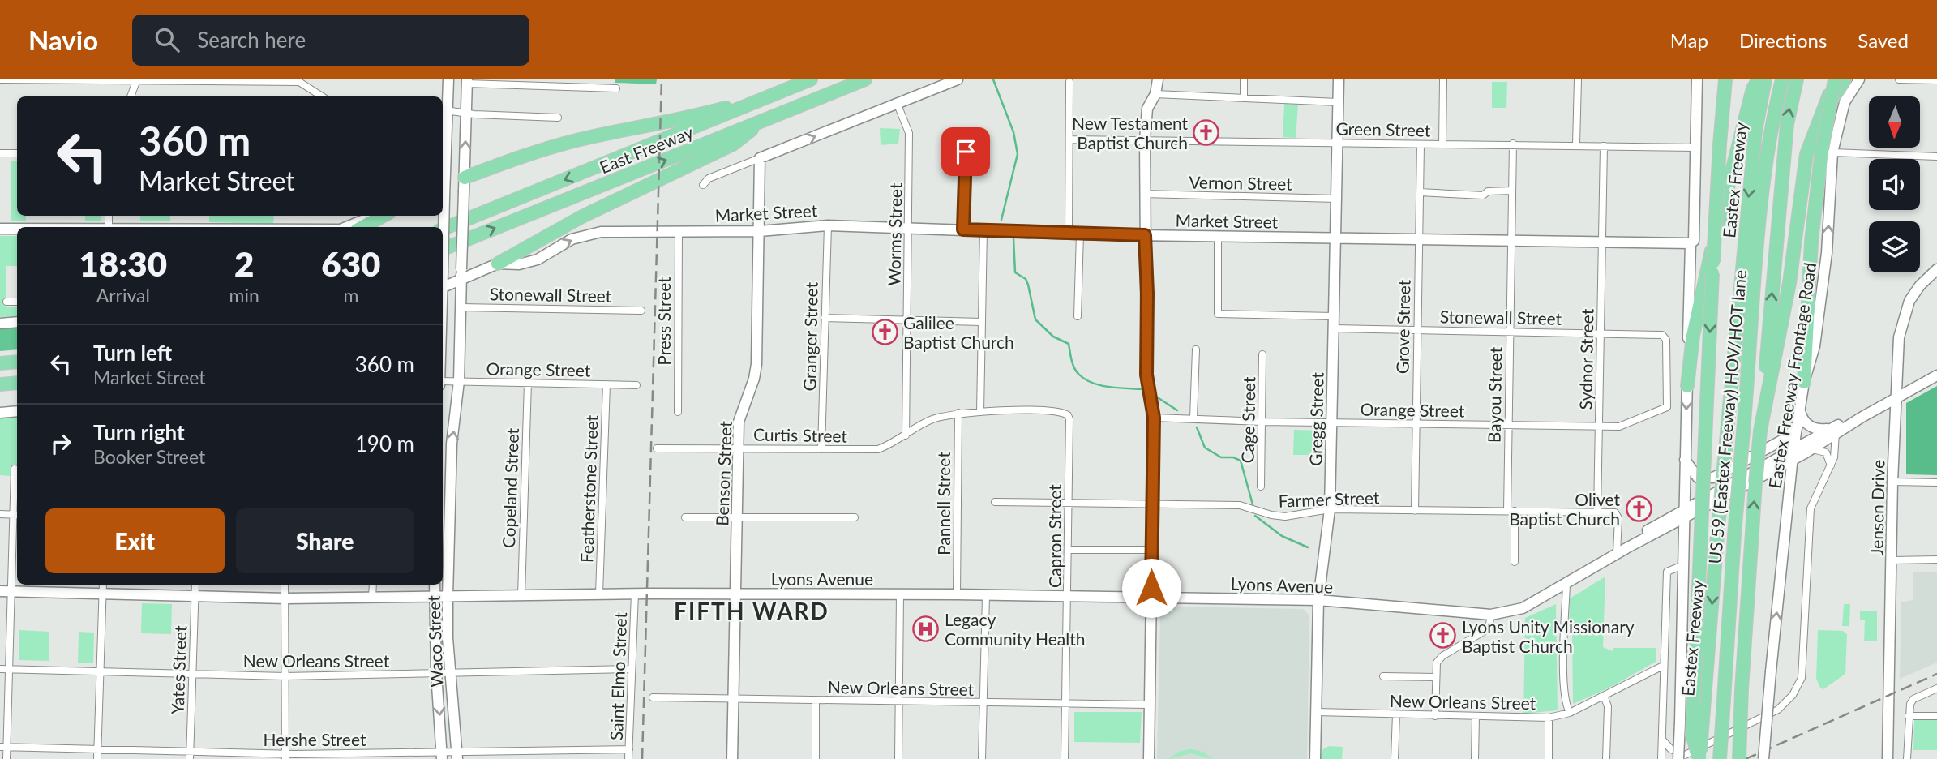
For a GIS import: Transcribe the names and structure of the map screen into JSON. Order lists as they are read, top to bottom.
{
  "streets": {
    "highway": ["East Freeway", "Eastex Freeway", "US 59 (Eastex Freeway) HOV/HOT lane"],
    "street": [
      "Green Street",
      "Vernon Street",
      "Market Street",
      "Worms Street",
      "Stonewall Street",
      "Press Street",
      "Grove Street",
      "Granger Street",
      "Sydnor Street",
      "Orange Street",
      "Eastex Freeway Frontage Road",
      "Bayou Street",
      "Gregg Street",
      "Cage Street",
      "Curtis Street",
      "Benson Street",
      "Copeland Street",
      "Featherstone Street",
      "Farmer Street",
      "Pannell Street",
      "Jensen Drive",
      "Capron Street",
      "Lyons Avenue",
      "Waco Street",
      "New Orleans Street",
      "Yates Street",
      "Saint Elmo Street",
      "Hershe Street"
    ]
  },
  "crossings": [
    ["Green Street", "Grove Street"],
    ["Green Street", "Sydnor Street"],
    ["Green Street", "Bayou Street"],
    ["Green Street", "Gregg Street"],
    ["Vernon Street", "Gregg Street"],
    ["Market Street", "Worms Street"],
    ["Market Street", "Press Street"],
    ["Market Street", "Grove Street"],
    ["Market Street", "Granger Street"],
    ["Market Street", "Sydnor Street"],
    ["Market Street", "Bayou Street"],
    ["Market Street", "Gregg Street"],
    ["Market Street", "Benson Street"],
    ["Worms Street", "Curtis Street"],
    ["Stonewall Street", "Grove Street"],
    ["Stonewall Street", "Sydnor Street"],
    ["Stonewall Street", "Orange Street"],
    ["Stonewall Street", "Bayou Street"],
    ["Stonewall Street", "Gregg Street"],
    ["Stonewall Street", "Waco Street"],
    ["Grove Street", "Orange Street"],
    ["Grove Street", "Farmer Street"],
    ["Granger Street", "Curtis Street"],
    ["Sydnor Street", "Orange Street"],
    ["Sydnor Street", "Farmer Street"],
    ["Orange Street", "Bayou Street"],
    ["Orange Street", "Gregg Street"],
    ["Orange Street", "Cage Street"],
    ["Orange Street", "Copeland Street"],
    ["Orange Street", "Featherstone Street"],
    ["Orange Street", "Waco Street"],
    ["Eastex Freeway Frontage Road", "Lyons Avenue"],
    ["Bayou Street", "Farmer Street"],
    ["Gregg Street", "Farmer Street"],
    ["Gregg Street", "Lyons Avenue"],
    ["Gregg Street", "New Orleans Street"],
    ["Curtis Street", "Benson Street"],
    ["Benson Street", "Lyons Avenue"],
    ["Benson Street", "New Orleans Street"],
    ["Copeland Street", "Lyons Avenue"],
    ["Featherstone Street", "Lyons Avenue"],
    ["Farmer Street", "Capron Street"],
    ["Pannell Street", "Lyons Avenue"],
    ["Jensen Drive", "Lyons Avenue"],
    ["Capron Street", "Lyons Avenue"],
    ["Capron Street", "New Orleans Street"],
    ["Lyons Avenue", "Waco Street"],
    ["Lyons Avenue", "Yates Street"],
    ["Lyons Avenue", "Saint Elmo Street"],
    ["Waco Street", "New Orleans Street"],
    ["Waco Street", "Hershe Street"],
    ["New Orleans Street", "Yates Street"],
    ["New Orleans Street", "Saint Elmo Street"],
    ["Yates Street", "Hershe Street"],
    ["Saint Elmo Street", "Hershe Street"]
  ],
  "one_way": ["Eastex Freeway Frontage Road"],
  "districts": ["FIFTH WARD"],
  "places": {
    "church": [
      "New Testament Baptist Church",
      "Galilee Baptist Church",
      "Olivet Baptist Church",
      "Lyons Unity Missionary Baptist Church"
    ],
    "hospital": ["Legacy Community Health"]
  },
  "north": "bottom",
  "page": {
    "header": "Navio",
    "search": "Search here",
    "nav": ["Map", "Directions", "Saved"],
    "turn": ["360 m", "Market Street"],
    "eta": [
      "18:30",
      "Arrival",
      "2",
      "min",
      "630",
      "m"
    ],
    "list": [
      {
        "name": "Turn left",
        "note": "Market Street",
        "value": "360 m"
      },
      {
        "name": "Turn right",
        "note": "Booker Street",
        "value": "190 m"
      }
    ],
    "buttons": ["Exit", "Share"]
  }
}
